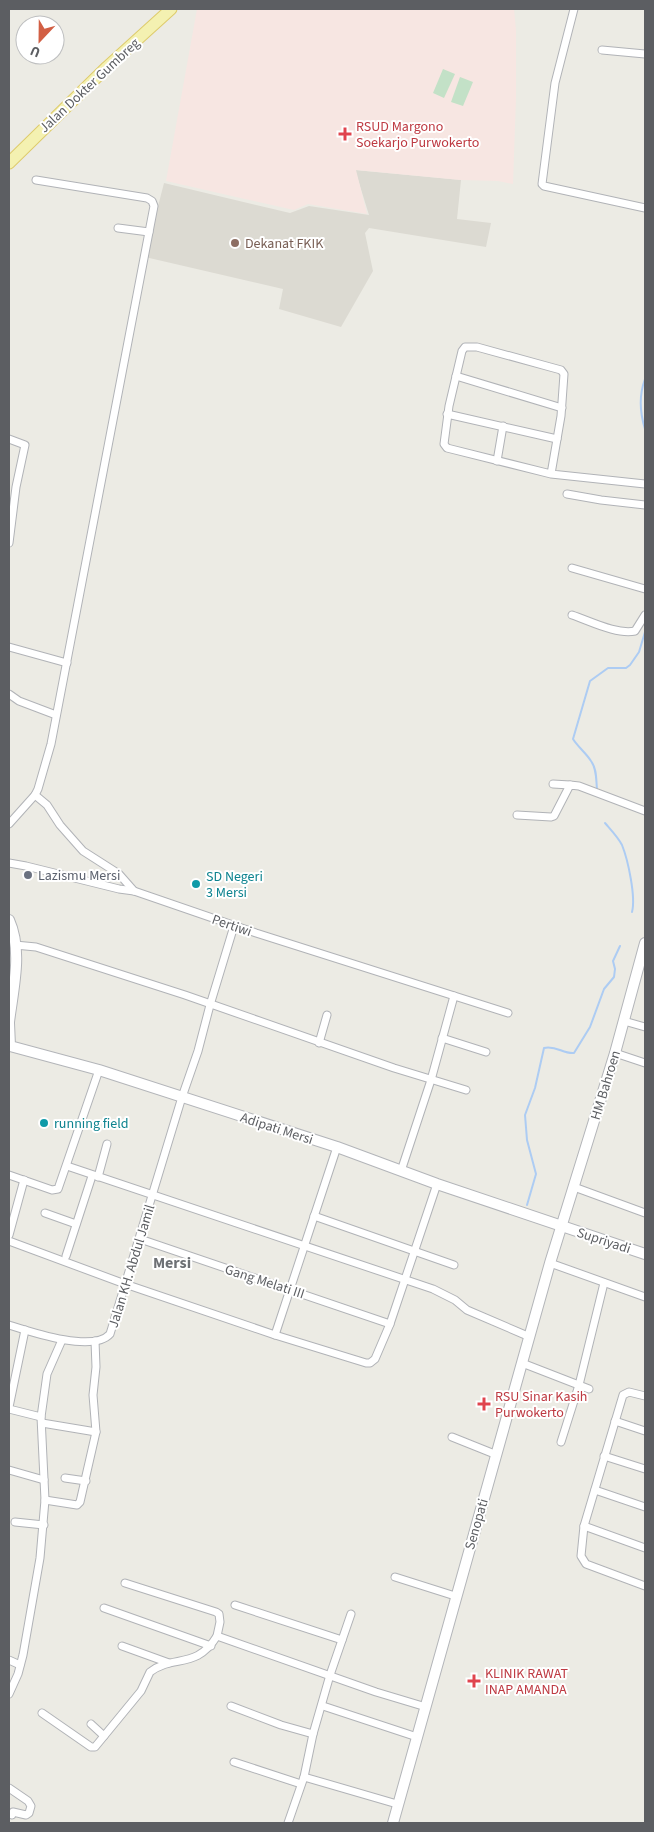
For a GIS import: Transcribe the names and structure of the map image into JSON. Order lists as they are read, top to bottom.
{
  "streets": {
    "main road": ["Jalan Dokter Gumbreg"],
    "street": [
      "Pertiwi",
      "HM Bahroen",
      "Adipati Mersi",
      "Supriyadi",
      "Jalan KH. Abdul Jamil",
      "Gang Melati III",
      "Senopati"
    ]
  },
  "crossings": [
    ["Pertiwi", "Jalan KH. Abdul Jamil"],
    ["HM Bahroen", "Adipati Mersi"],
    ["HM Bahroen", "Supriyadi"],
    ["HM Bahroen", "Senopati"],
    ["Adipati Mersi", "Supriyadi"],
    ["Adipati Mersi", "Jalan KH. Abdul Jamil"],
    ["Adipati Mersi", "Senopati"],
    ["Supriyadi", "Senopati"],
    ["Jalan KH. Abdul Jamil", "Gang Melati III"]
  ],
  "districts": ["Mersi"],
  "places": {
    "health": ["RSUD Margono Soekarjo Purwokerto", "RSU Sinar Kasih Purwokerto", "KLINIK RAWAT INAP AMANDA"],
    "other": [
      "Dekanat FKIK",
      "Lazismu Mersi",
      "SD Negeri 3 Mersi",
      "running field"
    ]
  },
  "north": "bottom"
}
